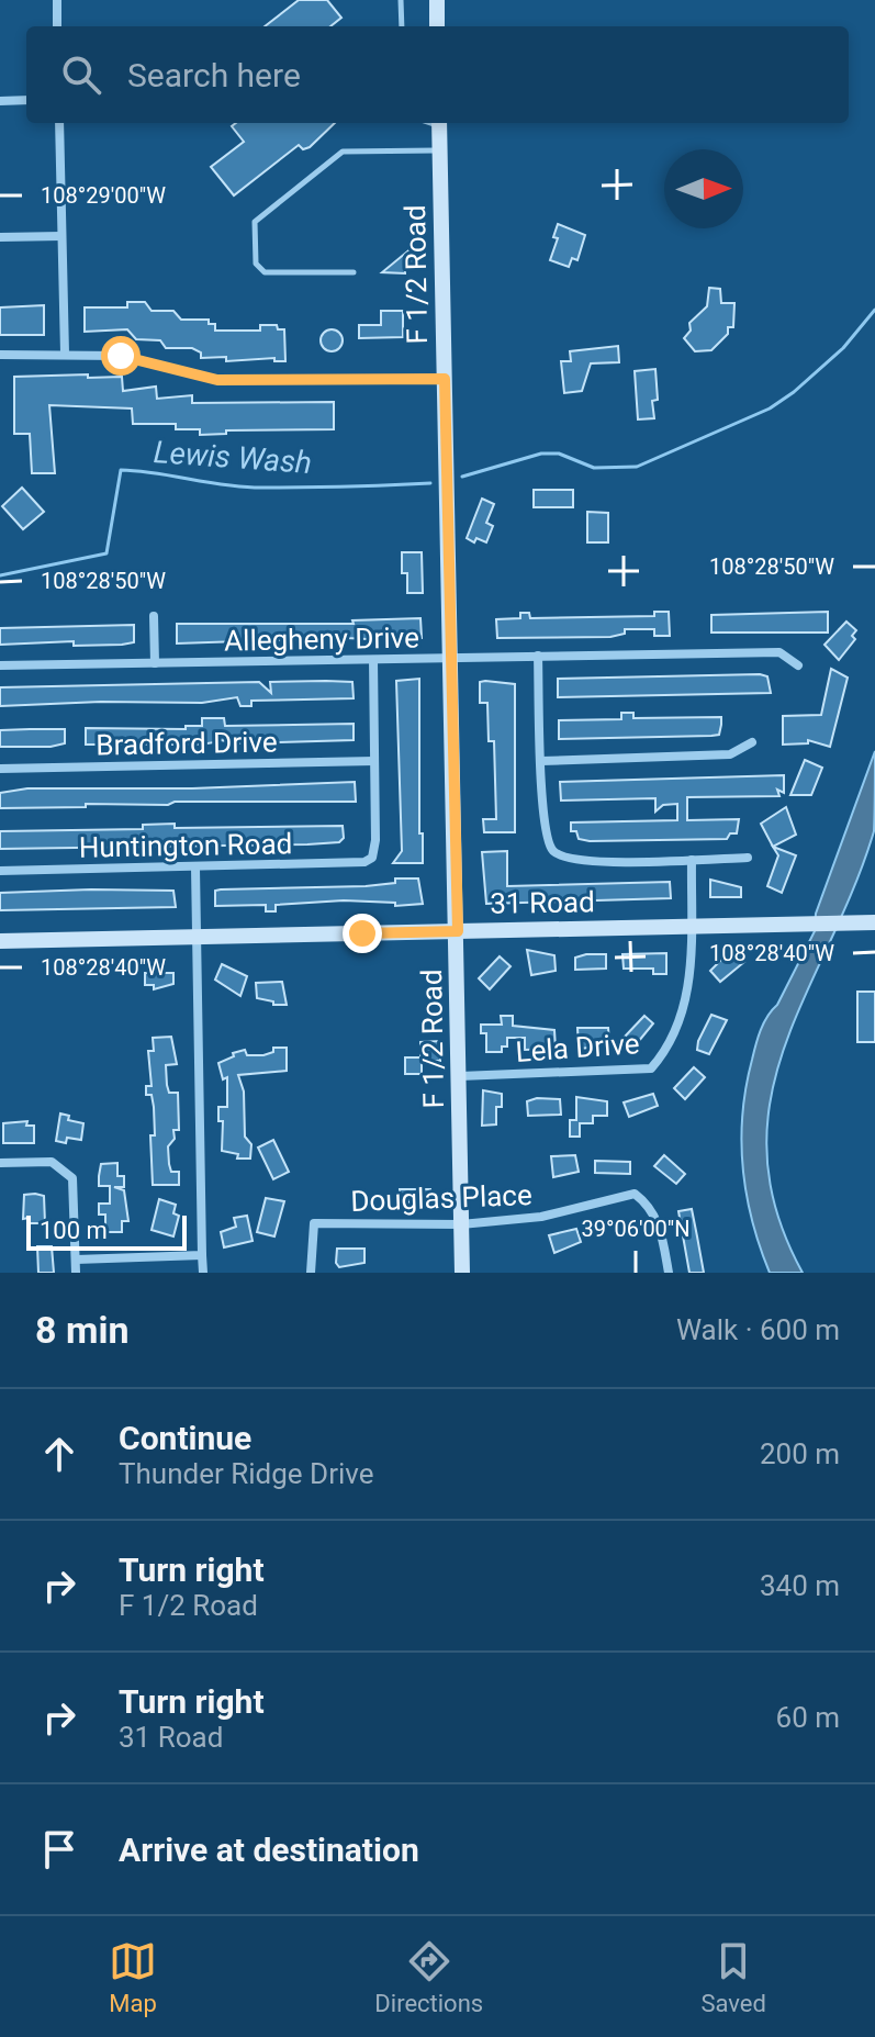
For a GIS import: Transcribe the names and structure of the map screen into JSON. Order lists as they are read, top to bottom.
{
  "streets": {
    "street": [
      "F 1/2 Road",
      "Allegheny Drive",
      "Bradford Drive",
      "Huntington Road",
      "31 Road",
      "Lela Drive",
      "Douglas Place"
    ]
  },
  "crossings": [
    ["F 1/2 Road", "Allegheny Drive"],
    ["F 1/2 Road", "31 Road"],
    ["F 1/2 Road", "Lela Drive"],
    ["F 1/2 Road", "Douglas Place"],
    ["Bradford Drive", "Huntington Road"],
    ["31 Road", "Lela Drive"]
  ],
  "water": ["Lewis Wash"],
  "scale_bar": "100 m",
  "north": "right",
  "page": {
    "search": "Search here",
    "scale": "100 m",
    "heading": ["8 min", "Walk · 600 m"],
    "list": [
      ["Continue", "Thunder Ridge Drive", "200 m"],
      ["Turn right", "F 1/2 Road", "340 m"],
      ["Turn right", "31 Road", "60 m"],
      "Arrive at destination"
    ],
    "nav": ["Map", "Directions", "Saved"]
  },
  "coordinates": [
    "108°29'00\"W",
    "108°28'50\"W",
    "108°28'40\"W",
    "39°06'00\"N"
  ]
}
